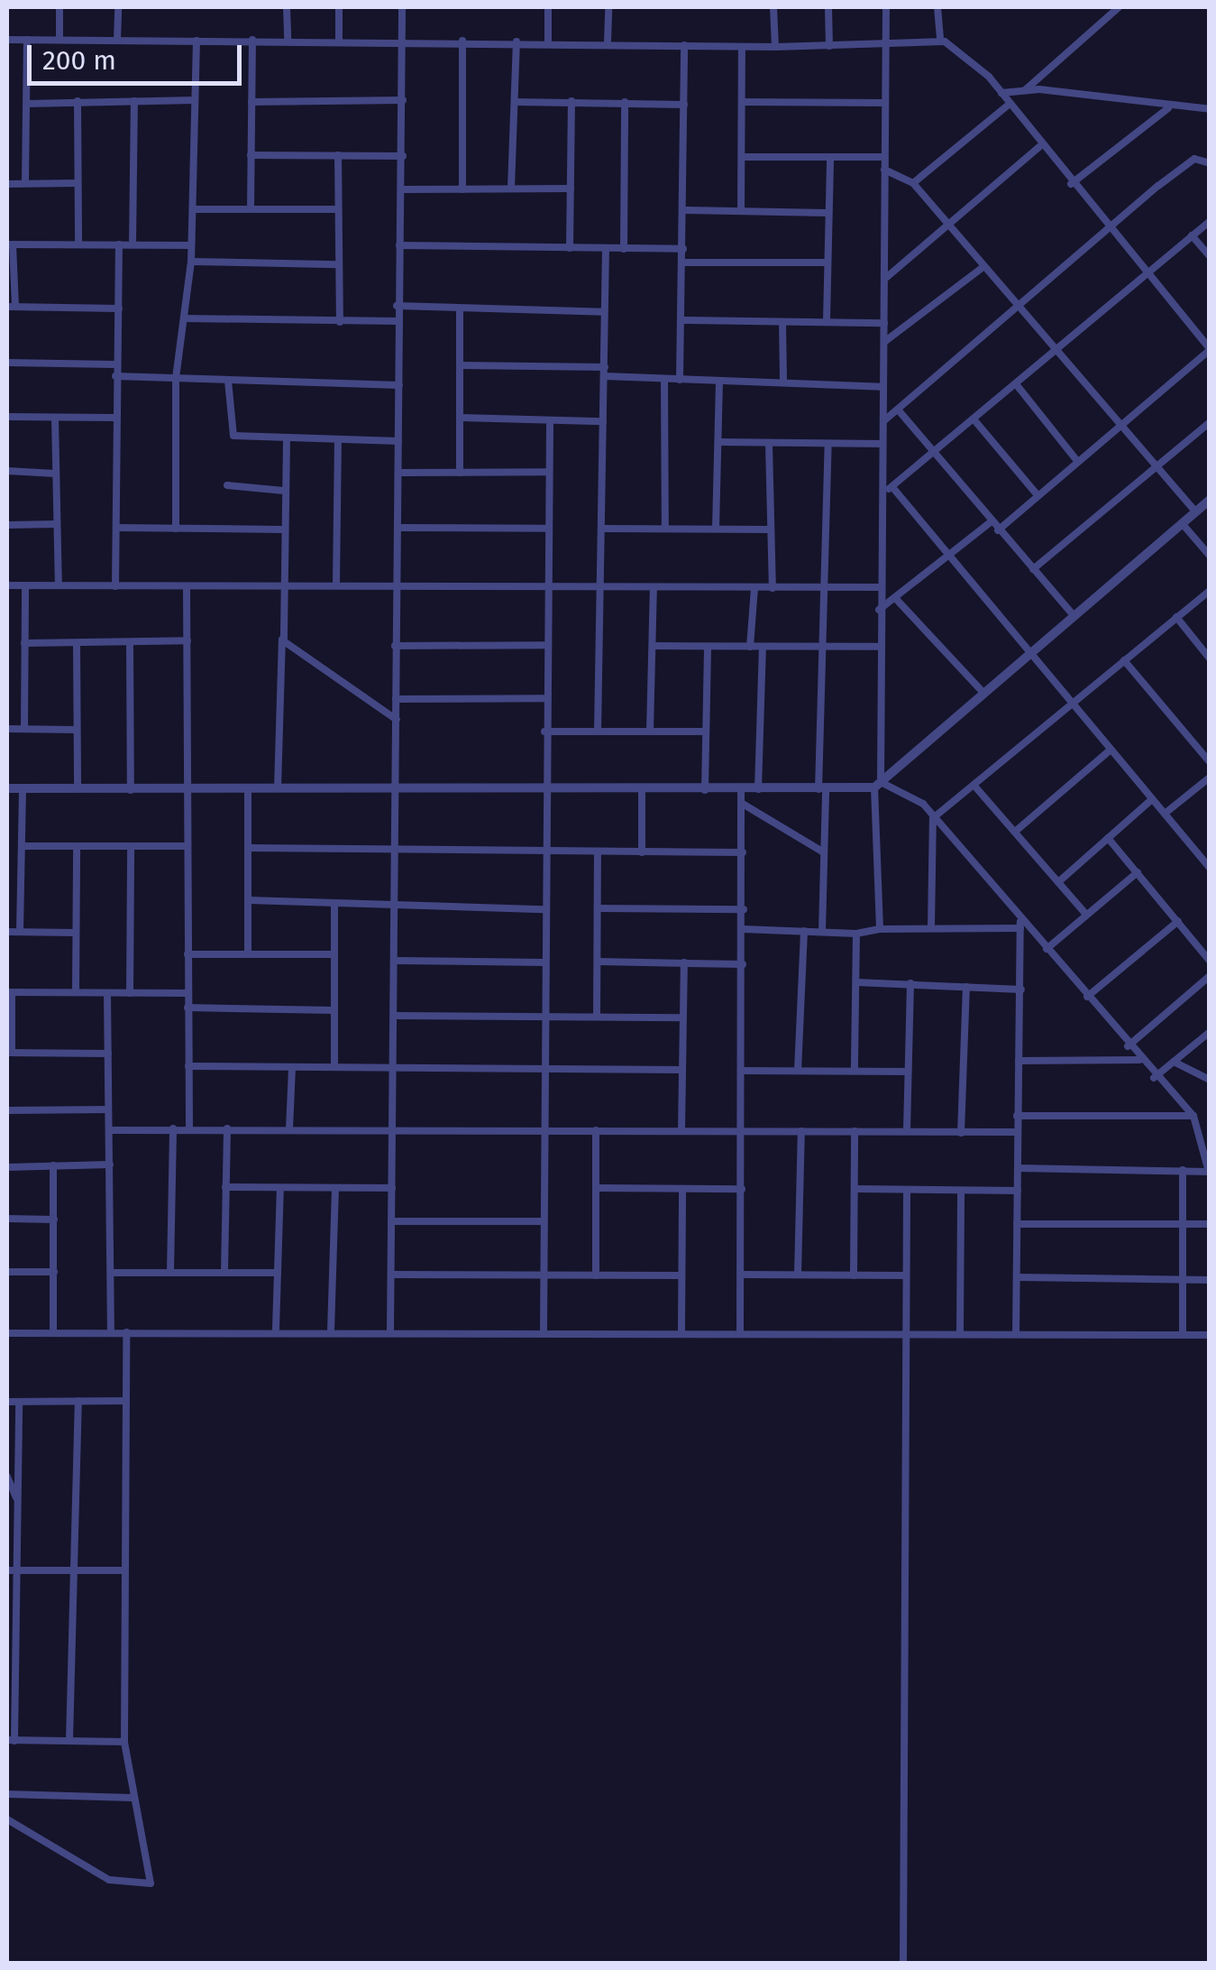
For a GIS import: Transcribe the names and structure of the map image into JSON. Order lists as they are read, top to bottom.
{
  "scale_bar": "200 m"
}
